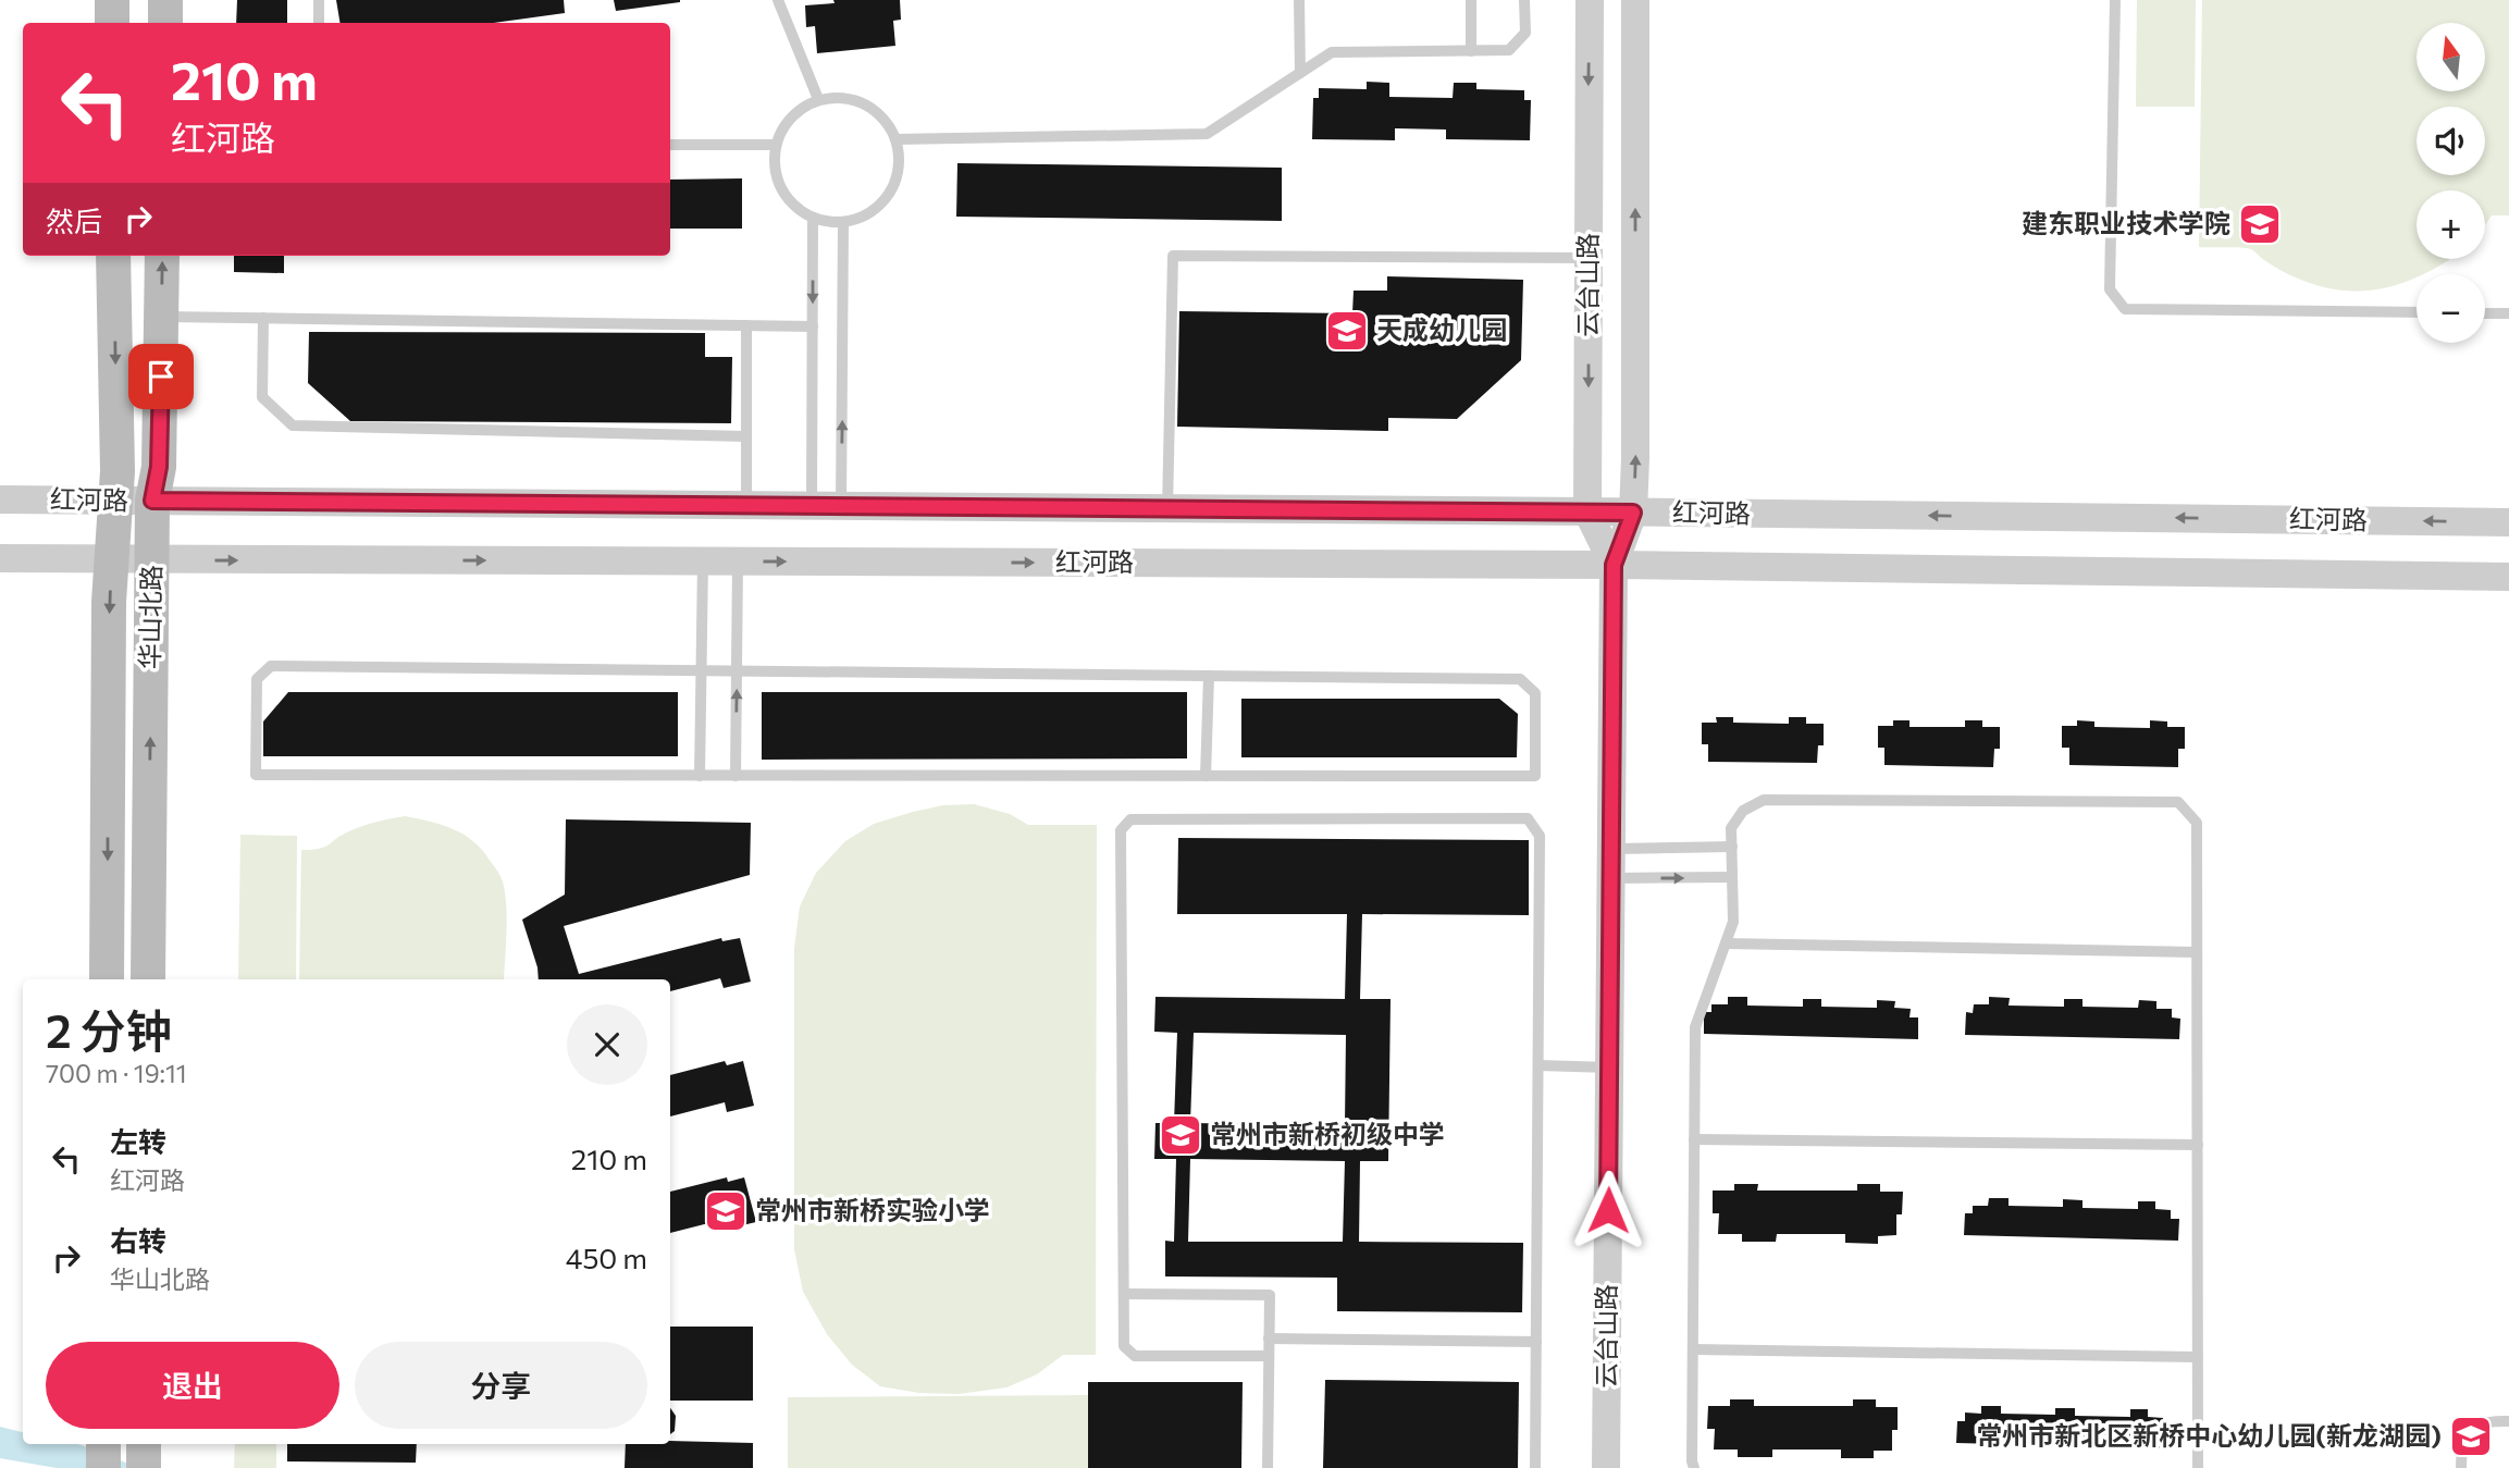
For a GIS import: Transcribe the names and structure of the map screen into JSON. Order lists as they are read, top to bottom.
{
  "streets": {
    "main road": ["华山北路"],
    "street": ["云台山路", "红河路"]
  },
  "crossings": [
    ["云台山路", "红河路"],
    ["红河路", "华山北路"]
  ],
  "places": {
    "school or university": [
      "建东职业技术学院",
      "天成幼儿园",
      "常州市新桥初级中学",
      "常州市新桥实验小学",
      "常州市新北区新桥中心幼儿园(新龙湖园)"
    ]
  },
  "north": "top",
  "page": {
    "map_buttons": ["+", "−"],
    "turn": ["210 m", "红河路"],
    "then": "然后",
    "heading": ["2 分钟", "700 m · 19:11"],
    "list": [
      {
        "name": "左转",
        "note": "红河路",
        "value": "210 m"
      },
      {
        "name": "右转",
        "note": "华山北路",
        "value": "450 m"
      }
    ],
    "buttons": ["退出", "分享"]
  }
}
